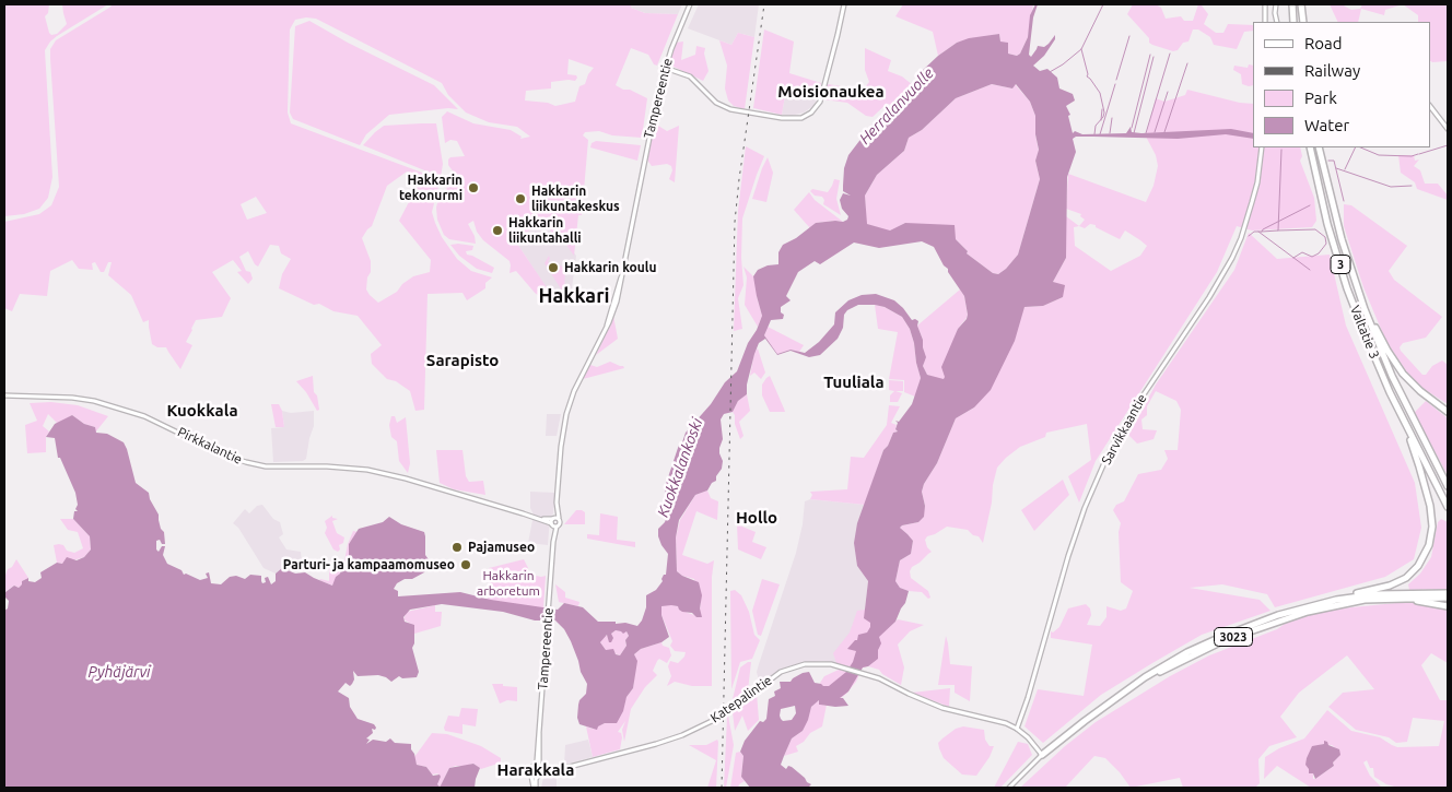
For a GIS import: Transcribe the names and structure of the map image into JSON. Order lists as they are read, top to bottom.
{
  "streets": {
    "highway": ["3", "Valtatie 3", "3023"],
    "main road": [
      "Tampereentie",
      "Sarvikkaantie",
      "Pirkkalantie",
      "Katepalintie"
    ]
  },
  "crossings": [
    ["Tampereentie", "Pirkkalantie"],
    ["Tampereentie", "Katepalintie"],
    ["Sarvikkaantie", "Katepalintie"],
    ["3023", "Katepalintie"]
  ],
  "districts": [
    "Moisionaukea",
    "Hakkari",
    "Sarapisto",
    "Tuuliala",
    "Kuokkala",
    "Hollo",
    "Harakkala"
  ],
  "water": ["Herralanvuolle", "Kuokkalankoski", "Pyhäjärvi"],
  "parks": ["Hakkarin arboretum"],
  "places": [
    "Hakkarin tekonurmi",
    "Hakkarin liikuntakeskus",
    "Hakkarin liikuntahalli",
    "Hakkarin koulu",
    "Pajamuseo",
    "Parturi- ja kampaamomuseo"
  ],
  "legend": [
    "Road",
    "Railway",
    "Park",
    "Water"
  ]
}
